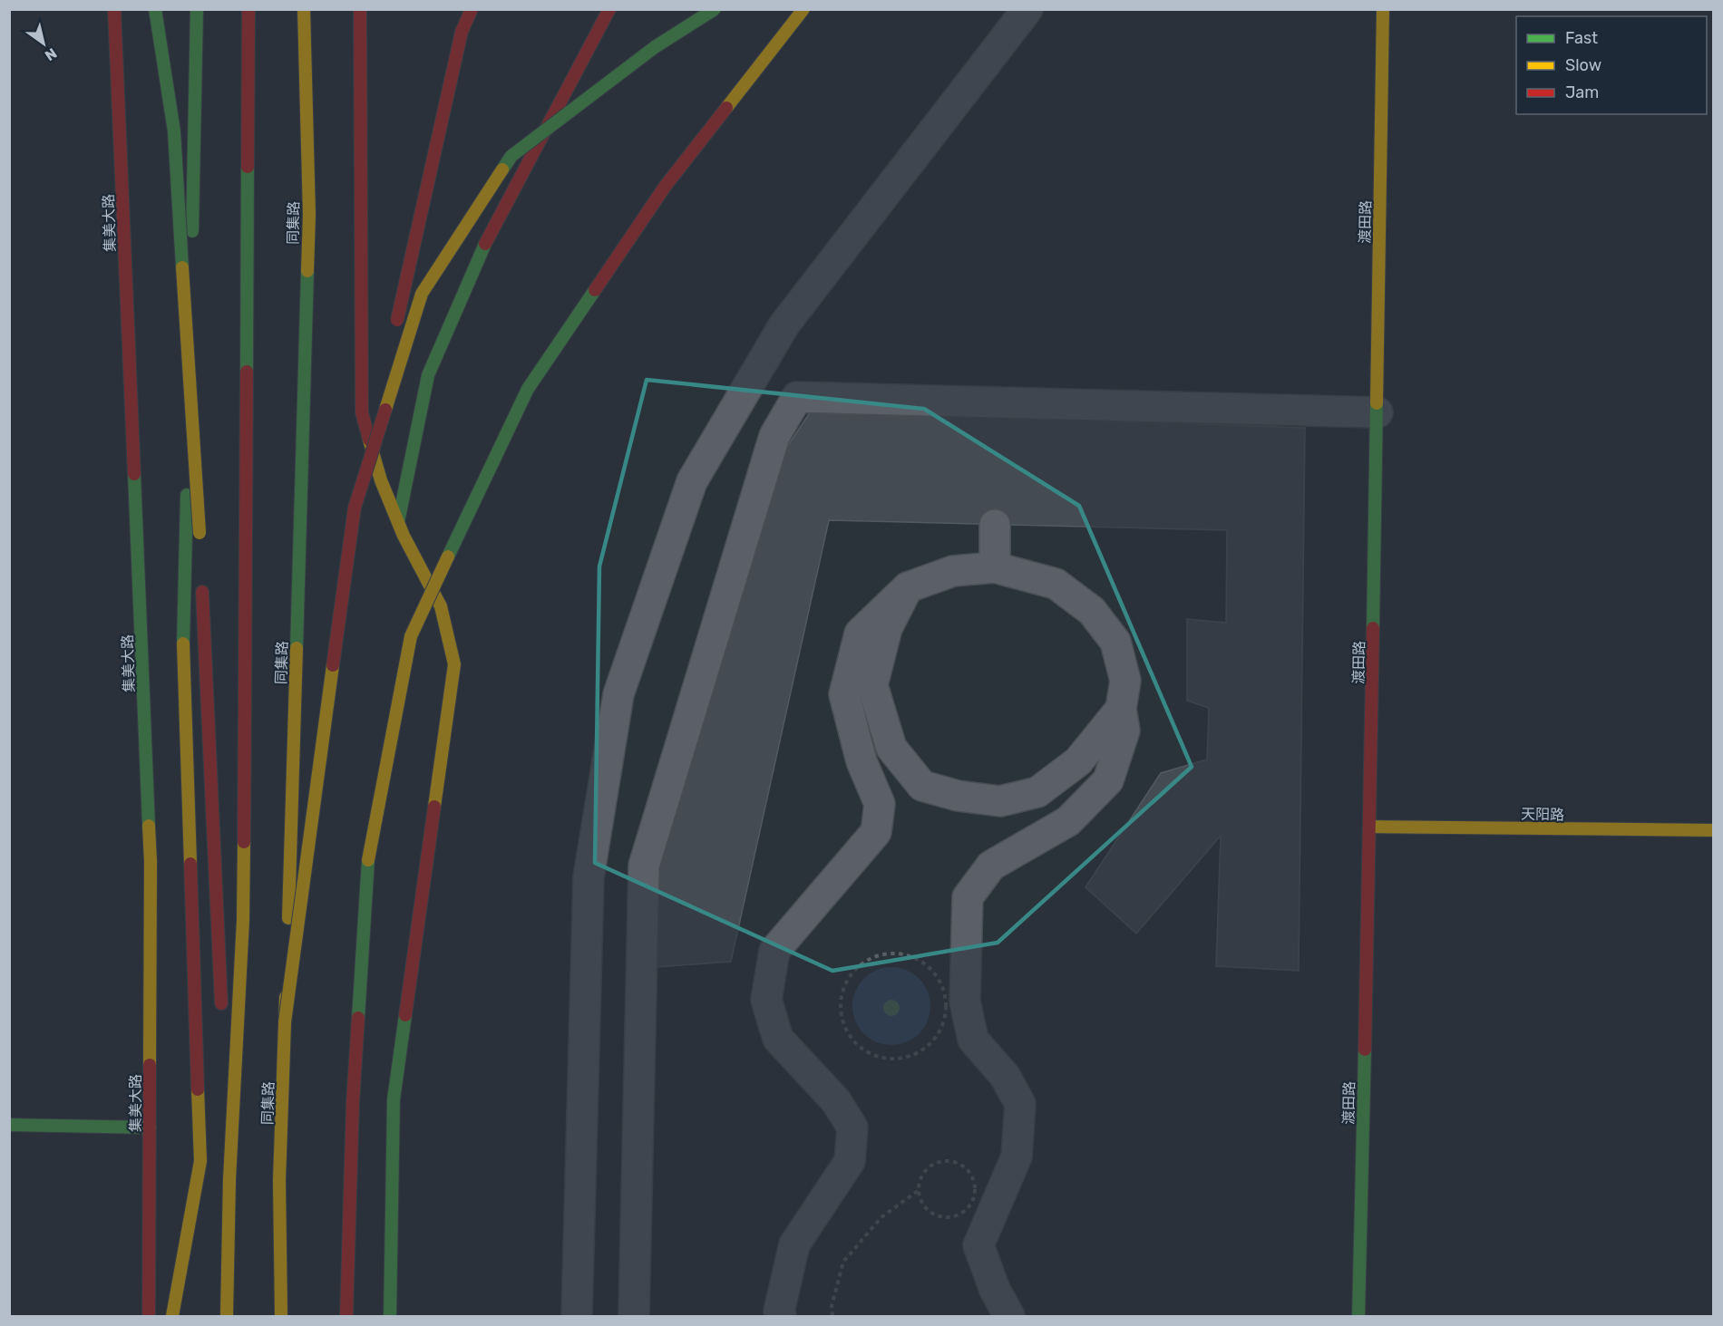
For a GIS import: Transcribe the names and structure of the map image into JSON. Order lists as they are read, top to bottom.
{
  "streets": {
    "main road": [
      "渡田路",
      "集美大路",
      "同集路",
      "天阳路"
    ]
  },
  "crossings": [
    ["渡田路", "天阳路"]
  ],
  "legend": ["Fast", "Slow", "Jam"],
  "north": "bottom right"
}
